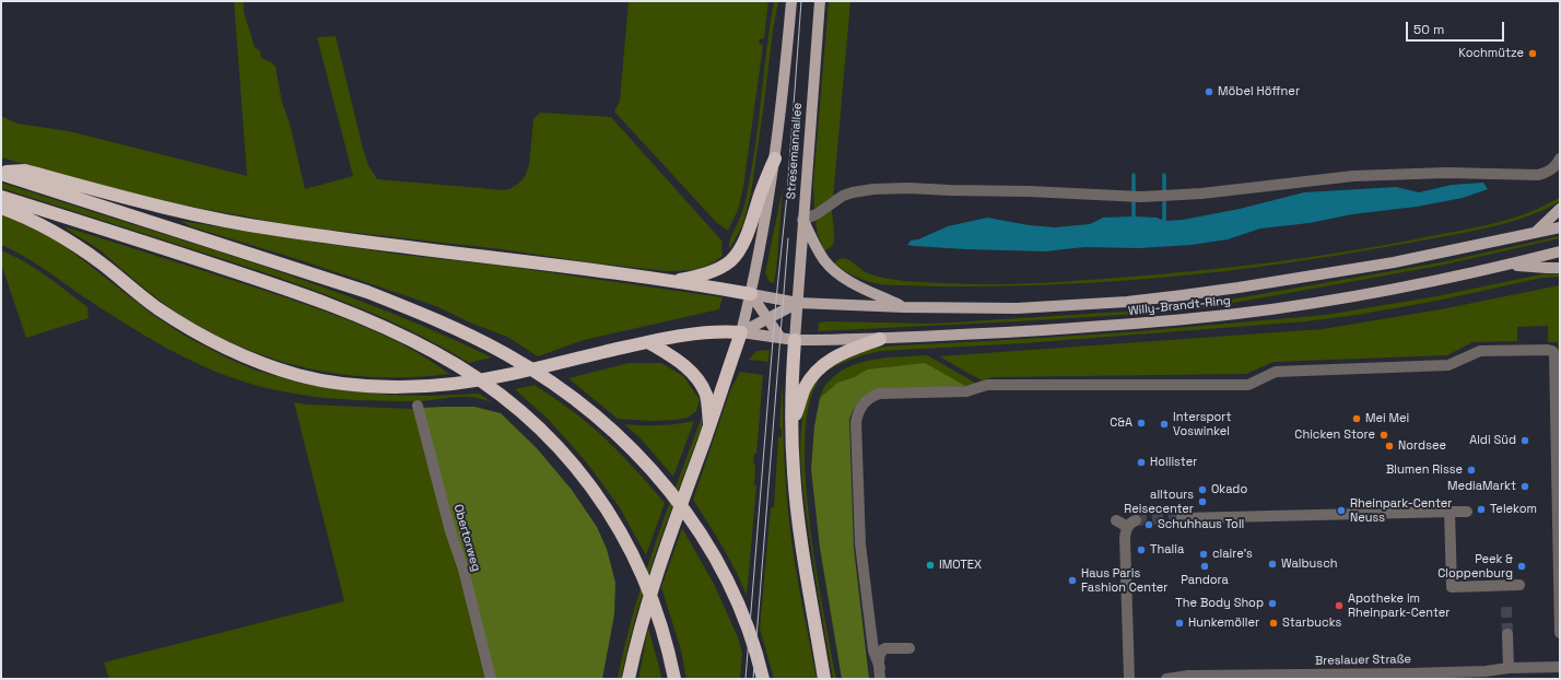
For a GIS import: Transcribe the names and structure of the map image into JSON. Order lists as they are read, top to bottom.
{
  "streets": {
    "main road": ["Stresemannallee", "Willy-Brandt-Ring"],
    "street": ["Obertorweg", "Breslauer Straße"]
  },
  "crossings": [
    ["Stresemannallee", "Willy-Brandt-Ring"]
  ],
  "places": [
    "Kochmütze",
    "Möbel Höffner",
    "Mei Mei",
    "C&A",
    "Intersport Voswinkel",
    "Chicken Store",
    "Aldi Süd",
    "Nordsee",
    "Hollister",
    "Blumen Risse",
    "MediaMarkt",
    "Okado",
    "alltours Reisecenter",
    "Telekom",
    "Rheinpark-Center Neuss",
    "Schuhhaus Toll",
    "Thalia",
    "claire's",
    "Walbusch",
    "IMOTEX",
    "Pandora",
    "Peek & Cloppenburg",
    "Haus Paris Fashion Center",
    "The Body Shop",
    "Apotheke im Rheinpark-Center",
    "Hunkemöller",
    "Starbucks"
  ],
  "scale_bar": "50 m"
}
